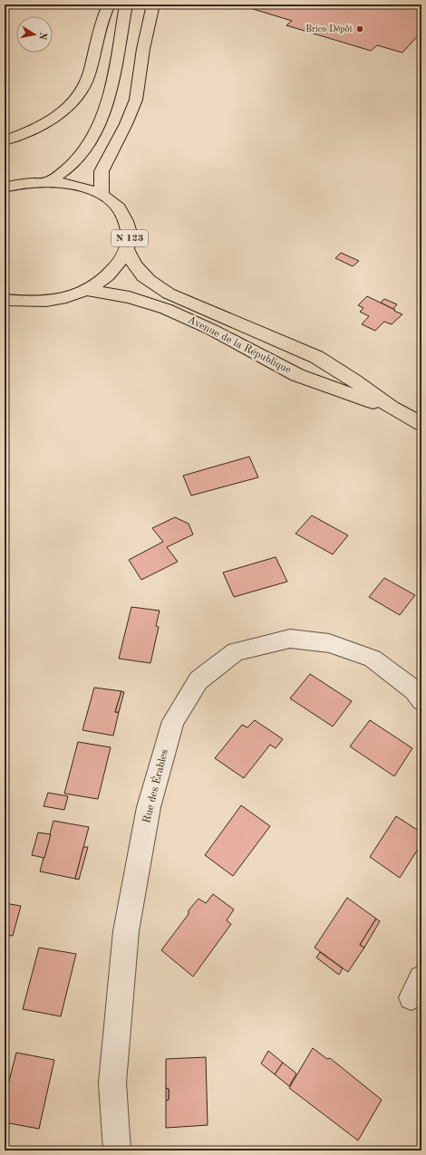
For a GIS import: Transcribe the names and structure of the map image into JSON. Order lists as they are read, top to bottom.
{
  "streets": {
    "main road": ["N 123", "Avenue de la République"],
    "street": ["Rue des Érables"]
  },
  "crossings": [
    ["N 123", "Avenue de la République"]
  ],
  "places": ["Brico Dépôt"],
  "north": "right"
}
